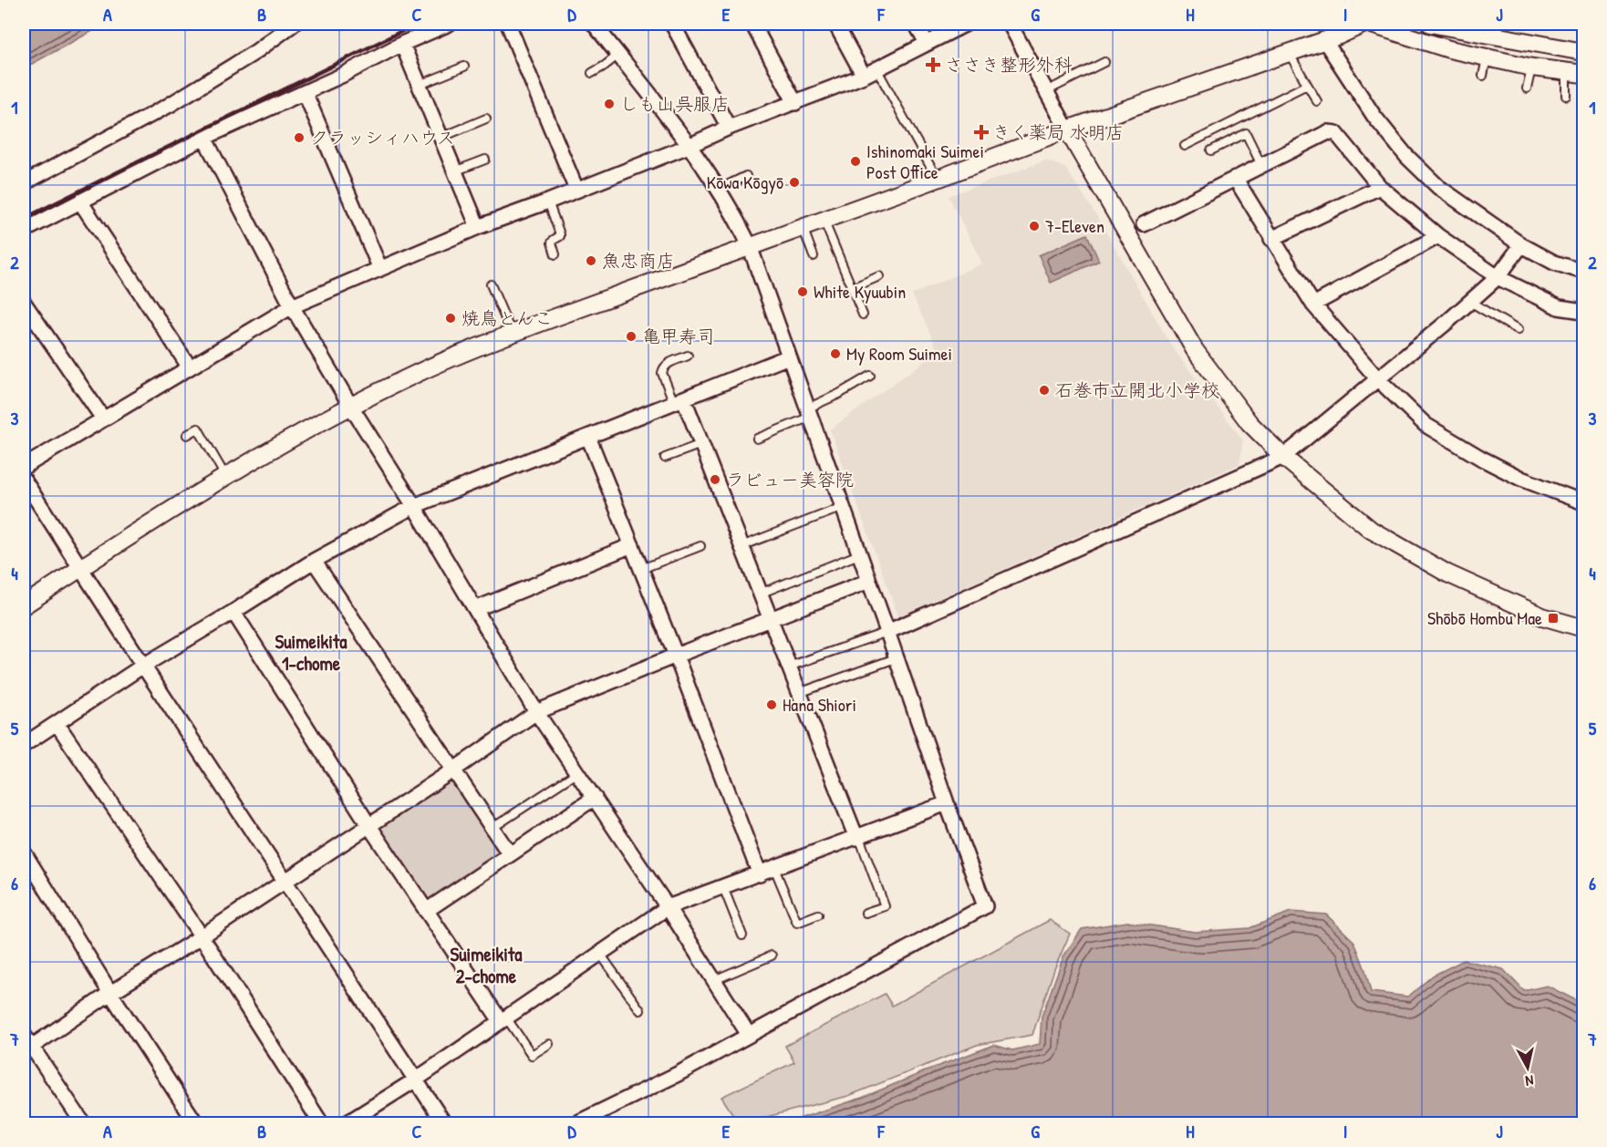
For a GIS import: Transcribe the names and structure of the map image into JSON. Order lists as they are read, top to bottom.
{
  "districts": ["Suimeikita 1-chome", "Suimeikita 2-chome"],
  "places": {
    "health": ["ささき整形外科", "きく薬局 水明店"],
    "other": [
      "しも山呉服店",
      "クラッシィハウス",
      "Ishinomaki Suimei Post Office",
      "Kōwa Kōgyō",
      "7-Eleven",
      "魚忠商店",
      "White Kyuubin",
      "焼鳥とんこ",
      "亀甲寿司",
      "My Room Suimei",
      "石巻市立開北小学校",
      "ラビュー美容院",
      "Hana Shiori"
    ],
    "transit": ["Shōbō Hombu Mae"]
  },
  "north": "bottom",
  "grid": {
    "columns": [
      "A",
      "B",
      "C",
      "D",
      "E",
      "F",
      "G",
      "H",
      "I",
      "J"
    ],
    "rows": [
      "1",
      "2",
      "3",
      "4",
      "5",
      "6",
      "7"
    ]
  }
}
